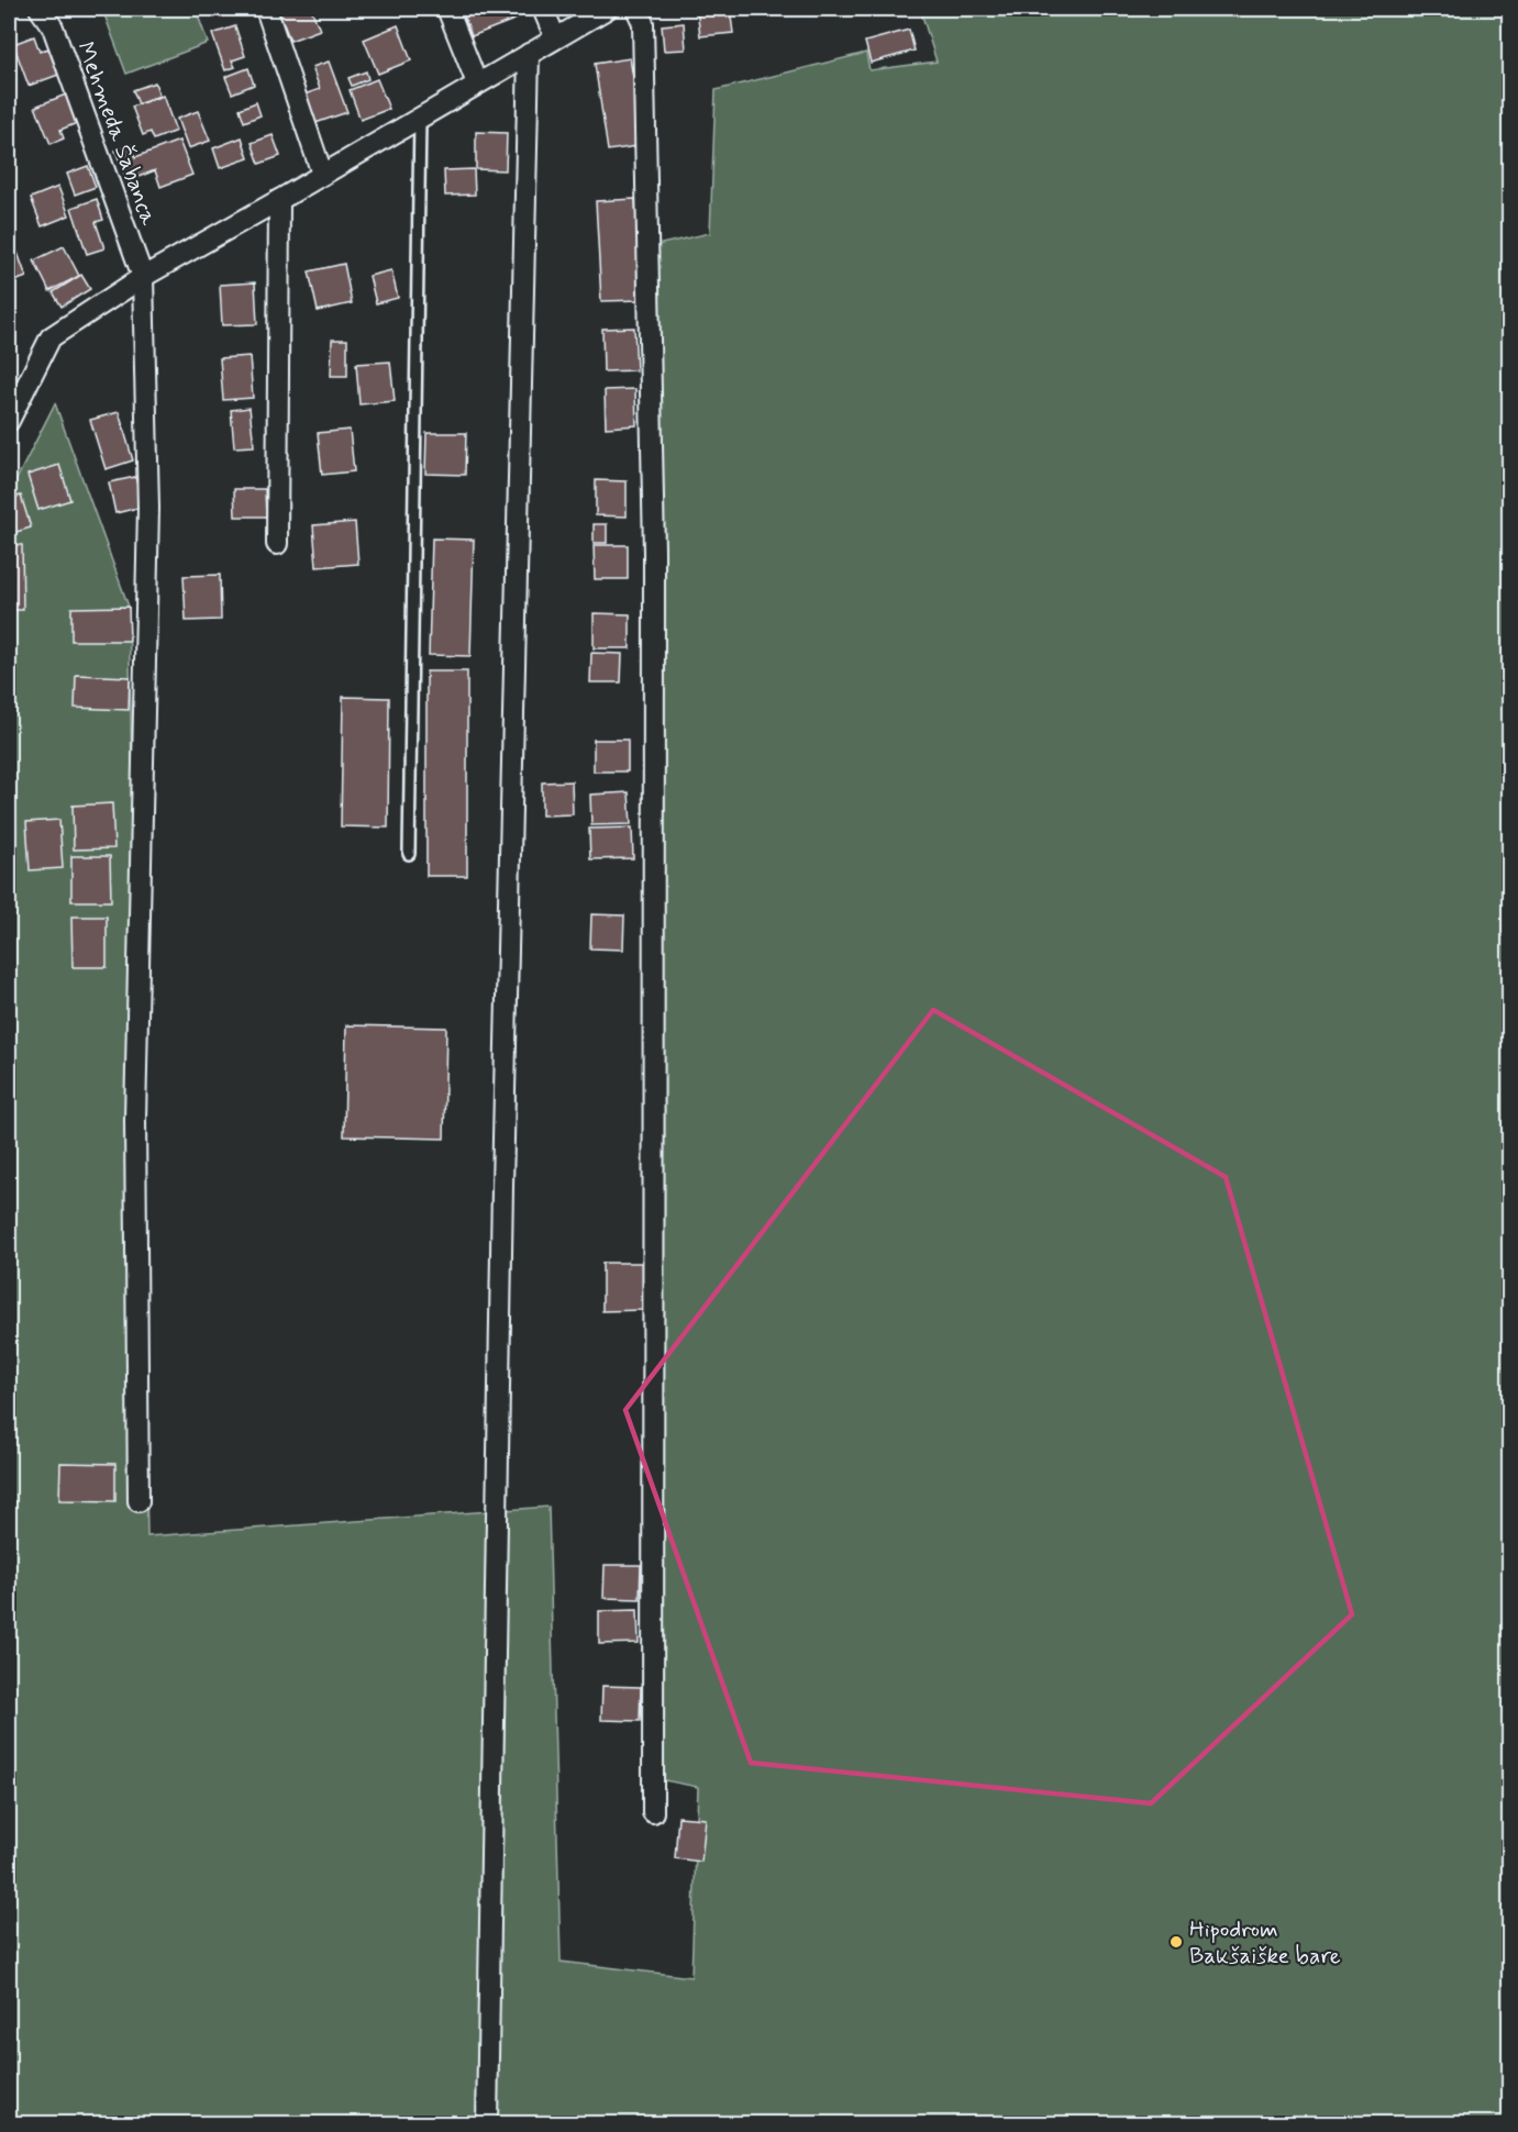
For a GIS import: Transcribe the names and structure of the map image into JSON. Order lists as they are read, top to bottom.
{
  "streets": {
    "street": ["Mehmeda Šabanca"]
  },
  "places": ["Hipodrom Bakšaiške bare"]
}
